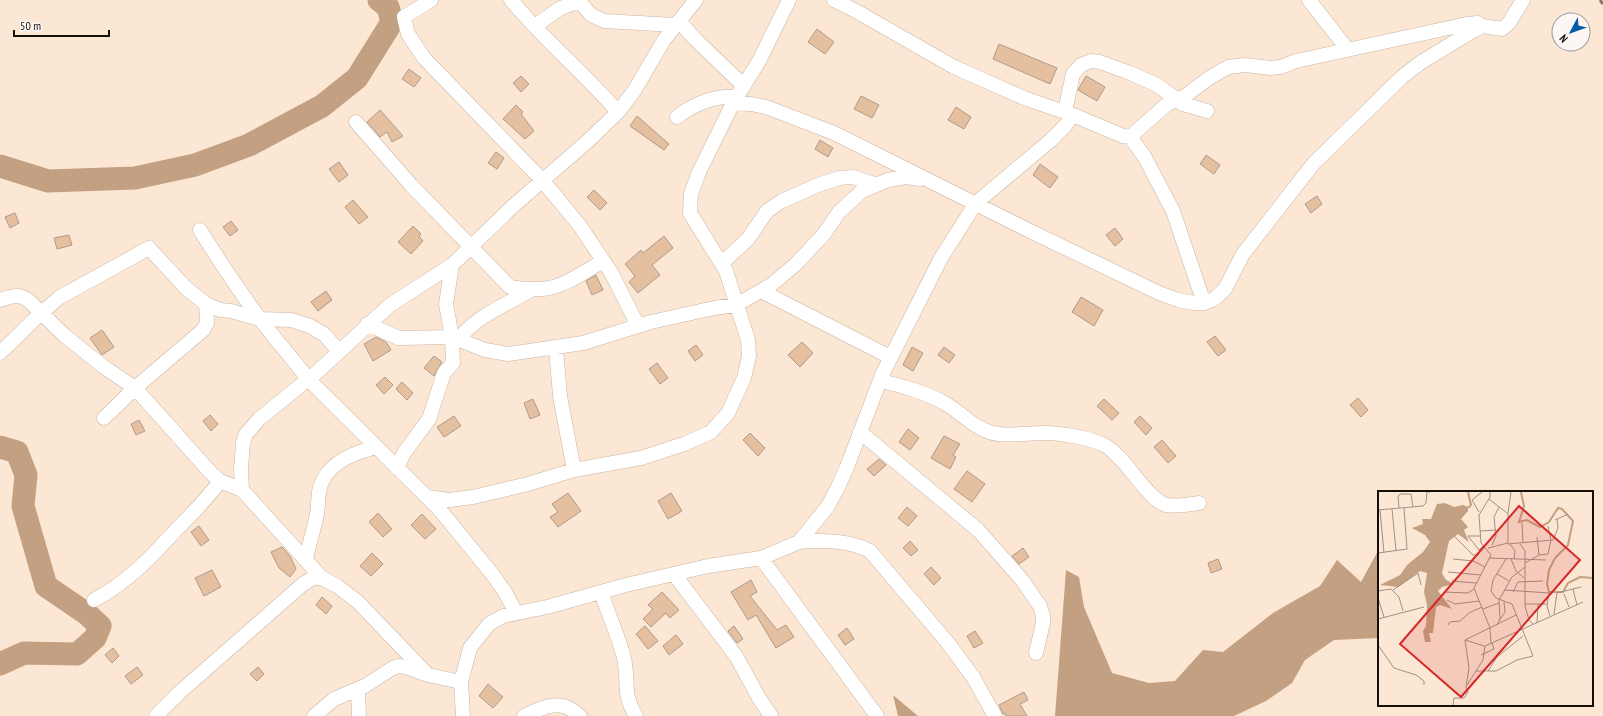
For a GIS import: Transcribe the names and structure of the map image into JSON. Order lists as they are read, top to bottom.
{
  "scale_bar": "50 m",
  "north": "bottom left"
}
